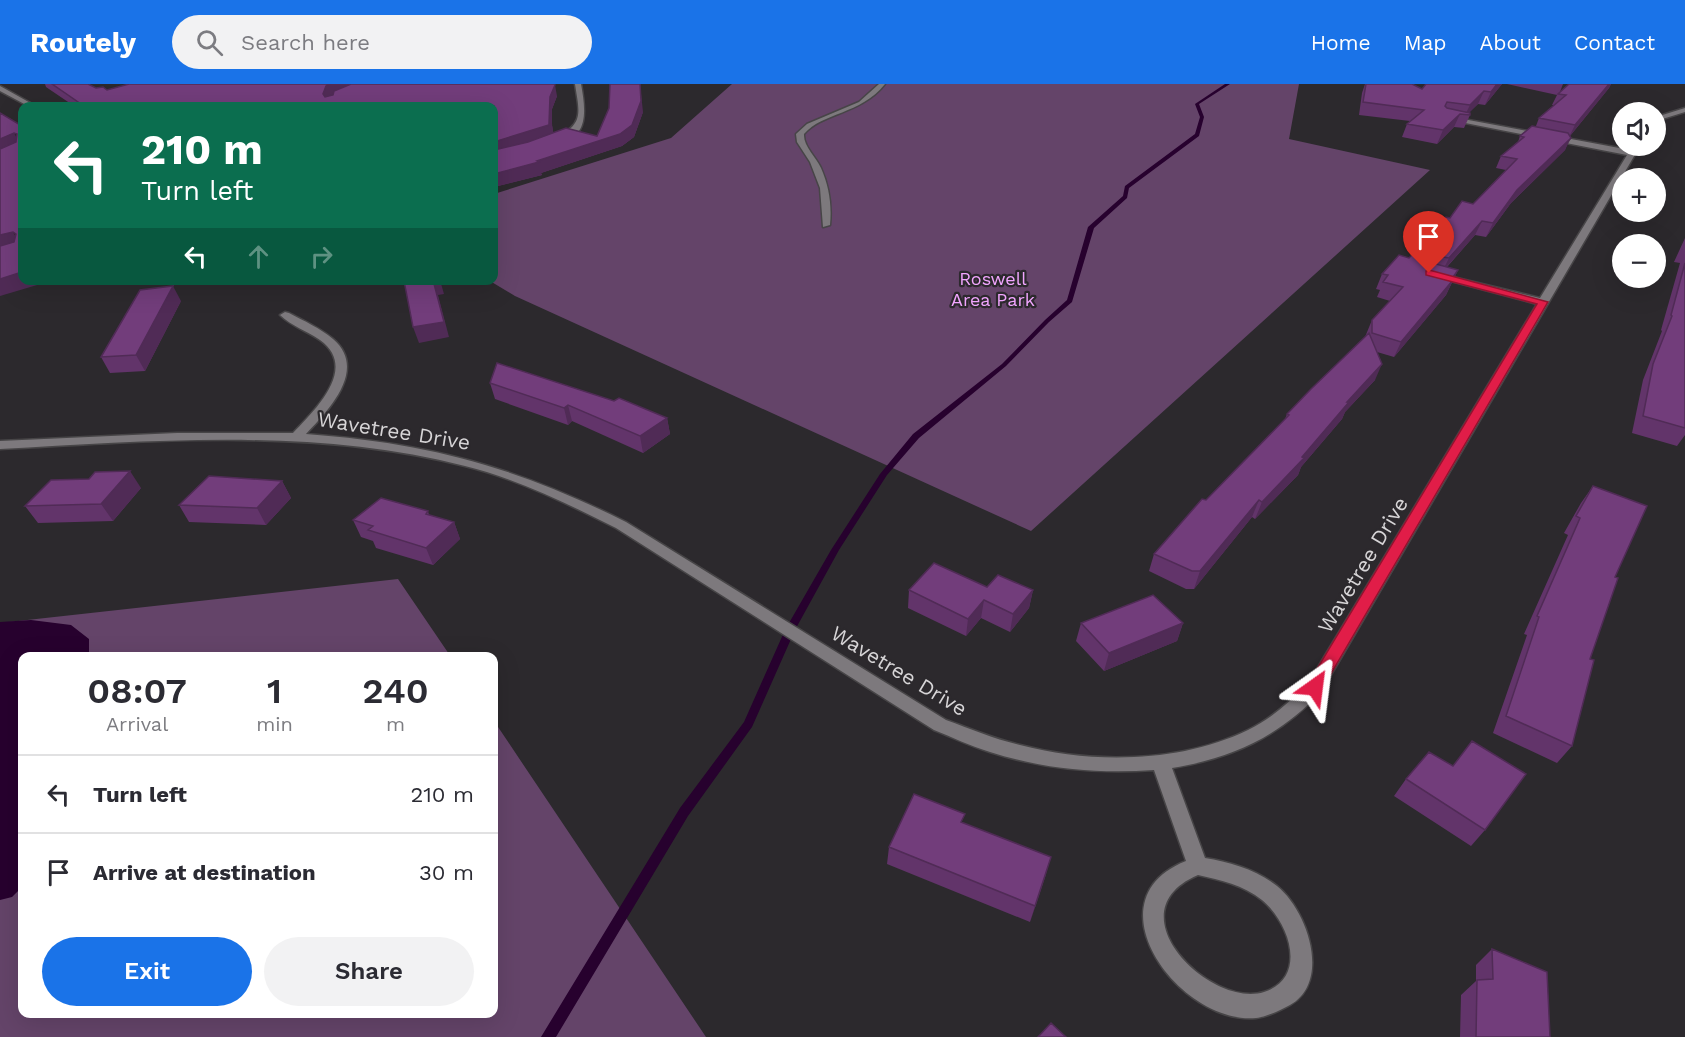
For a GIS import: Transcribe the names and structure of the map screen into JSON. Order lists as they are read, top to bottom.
{
  "streets": {
    "street": ["Wavetree Drive"]
  },
  "parks": ["Roswell Area Park"],
  "page": {
    "header": "Routely",
    "search": "Search here",
    "nav": [
      "Home",
      "Map",
      "About",
      "Contact"
    ],
    "map_buttons": ["+", "−"],
    "turn": ["210 m", "Turn left"],
    "eta": [
      "08:07",
      "Arrival",
      "1",
      "min",
      "240",
      "m"
    ],
    "list": [
      {
        "name": "Turn left",
        "value": "210 m"
      },
      {
        "name": "Arrive at destination",
        "value": "30 m"
      }
    ],
    "buttons": ["Exit", "Share"]
  }
}
